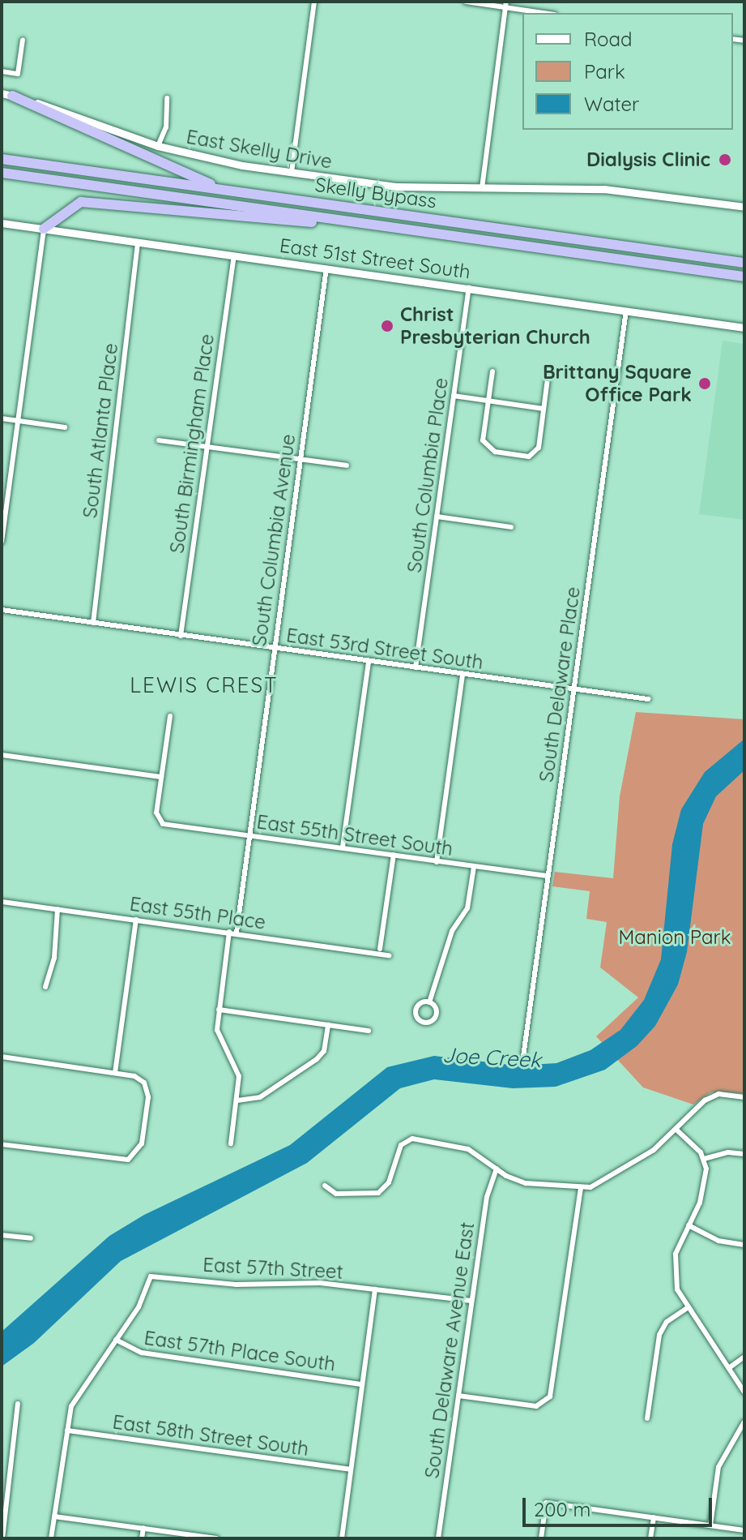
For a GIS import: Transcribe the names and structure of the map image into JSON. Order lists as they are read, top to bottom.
{
  "streets": {
    "highway": ["Skelly Bypass"],
    "main road": ["East Skelly Drive", "East 51st Street South"],
    "street": [
      "South Atlanta Place",
      "South Birmingham Place",
      "South Columbia Place",
      "South Columbia Avenue",
      "East 53rd Street South",
      "South Delaware Place",
      "East 55th Street South",
      "East 55th Place",
      "East 57th Street",
      "South Delaware Avenue East",
      "East 57th Place South",
      "East 58th Street South"
    ]
  },
  "crossings": [
    ["East 51st Street South", "South Atlanta Place"],
    ["East 51st Street South", "South Birmingham Place"],
    ["East 51st Street South", "South Columbia Place"],
    ["East 51st Street South", "South Columbia Avenue"],
    ["East 51st Street South", "South Delaware Place"],
    ["South Atlanta Place", "East 53rd Street South"],
    ["South Birmingham Place", "East 53rd Street South"],
    ["South Columbia Place", "East 53rd Street South"],
    ["South Columbia Avenue", "East 53rd Street South"],
    ["South Columbia Avenue", "East 55th Street South"],
    ["South Columbia Avenue", "East 55th Place"],
    ["East 53rd Street South", "South Delaware Place"],
    ["South Delaware Place", "East 55th Street South"],
    ["East 57th Street", "South Delaware Avenue East"],
    ["East 57th Street", "East 57th Place South"]
  ],
  "districts": ["LEWIS CREST"],
  "water": ["Joe Creek"],
  "parks": ["Manion Park"],
  "places": ["Dialysis Clinic", "Christ Presbyterian Church", "Brittany Square Office Park"],
  "legend": ["Road", "Park", "Water"],
  "scale_bar": "200 m"
}
